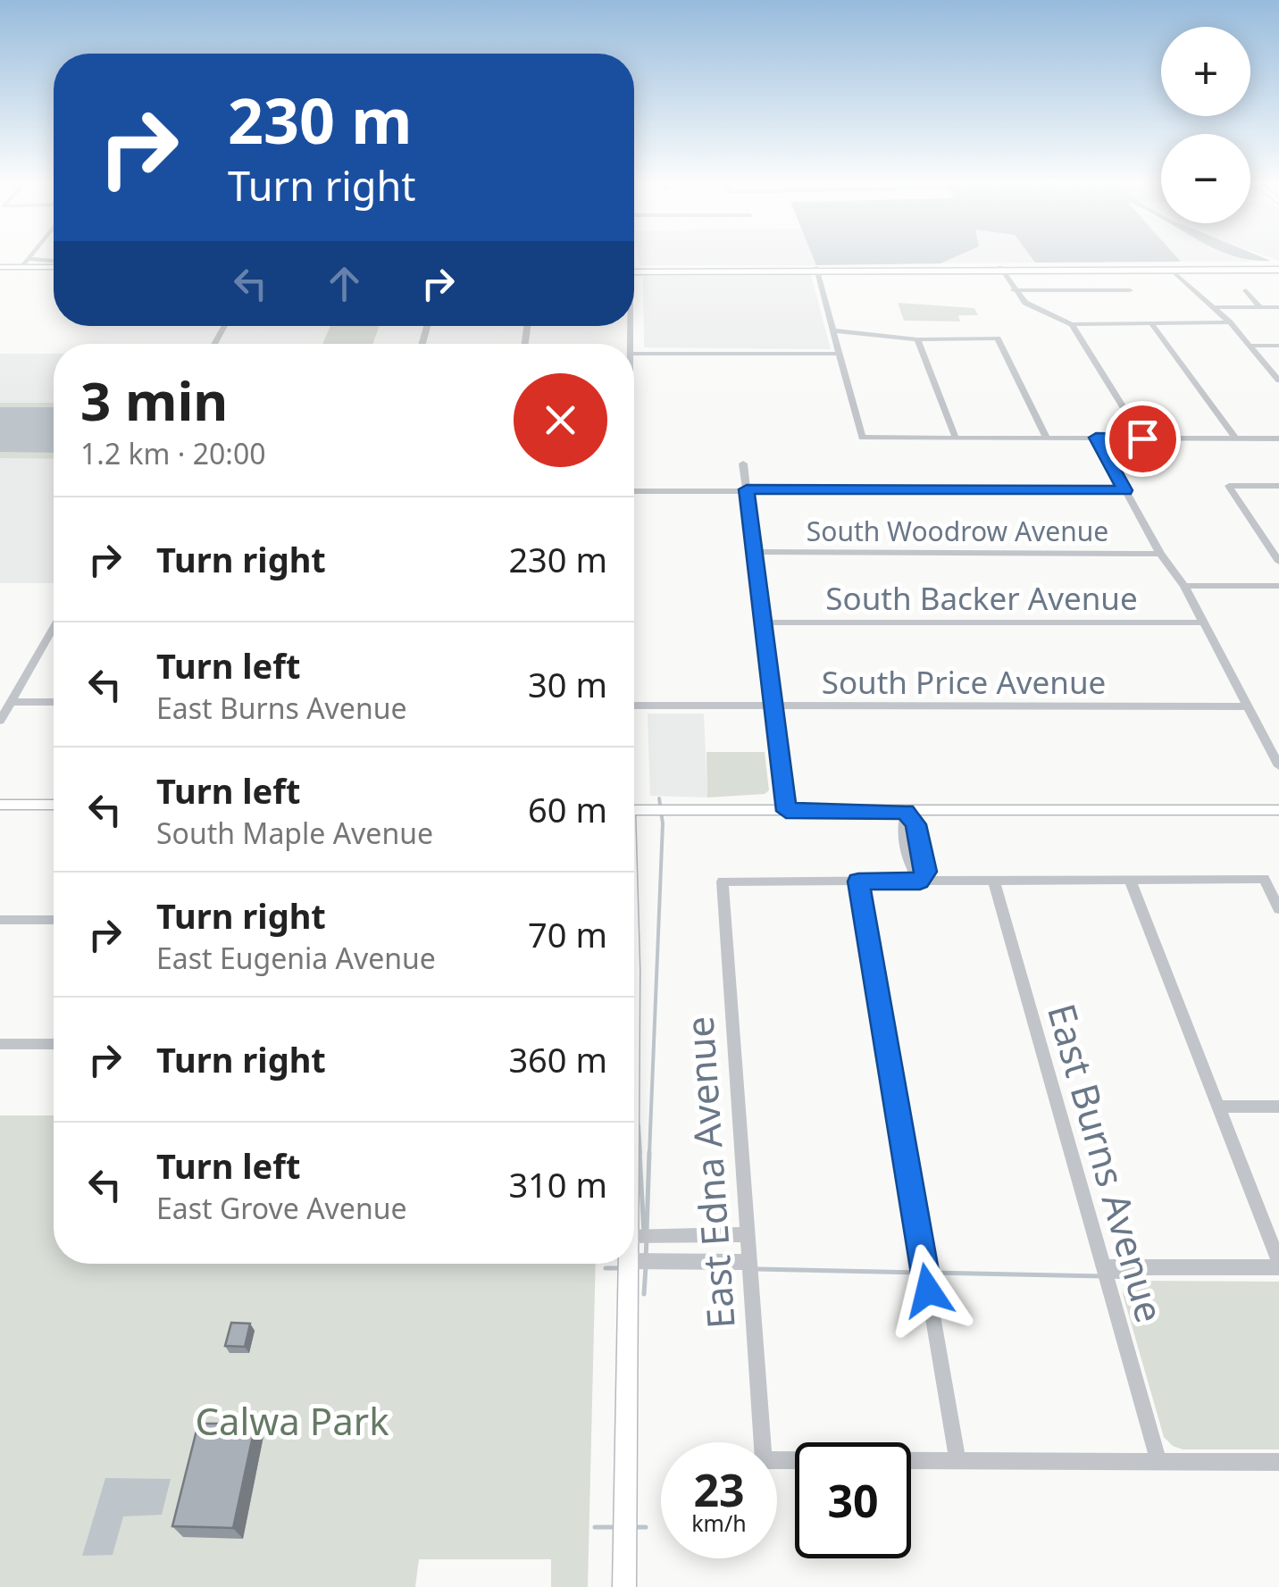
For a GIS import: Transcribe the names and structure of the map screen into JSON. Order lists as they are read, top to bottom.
{
  "streets": {
    "street": [
      "South Woodrow Avenue",
      "South Backer Avenue",
      "South Price Avenue",
      "East Burns Avenue",
      "East Edna Avenue"
    ]
  },
  "parks": ["Calwa Park"],
  "page": {
    "map_buttons": ["+", "−"],
    "turn": ["230 m", "Turn right"],
    "heading": ["3 min", "1.2 km · 20:00"],
    "list": [
      {
        "name": "Turn right",
        "value": "230 m"
      },
      {
        "name": "Turn left",
        "note": "East Burns Avenue",
        "value": "30 m"
      },
      {
        "name": "Turn left",
        "note": "South Maple Avenue",
        "value": "60 m"
      },
      {
        "name": "Turn right",
        "note": "East Eugenia Avenue",
        "value": "70 m"
      },
      {
        "name": "Turn right",
        "value": "360 m"
      },
      {
        "name": "Turn left",
        "note": "East Grove Avenue",
        "value": "310 m"
      }
    ],
    "speed": "23 km/h",
    "limit": "30"
  }
}
